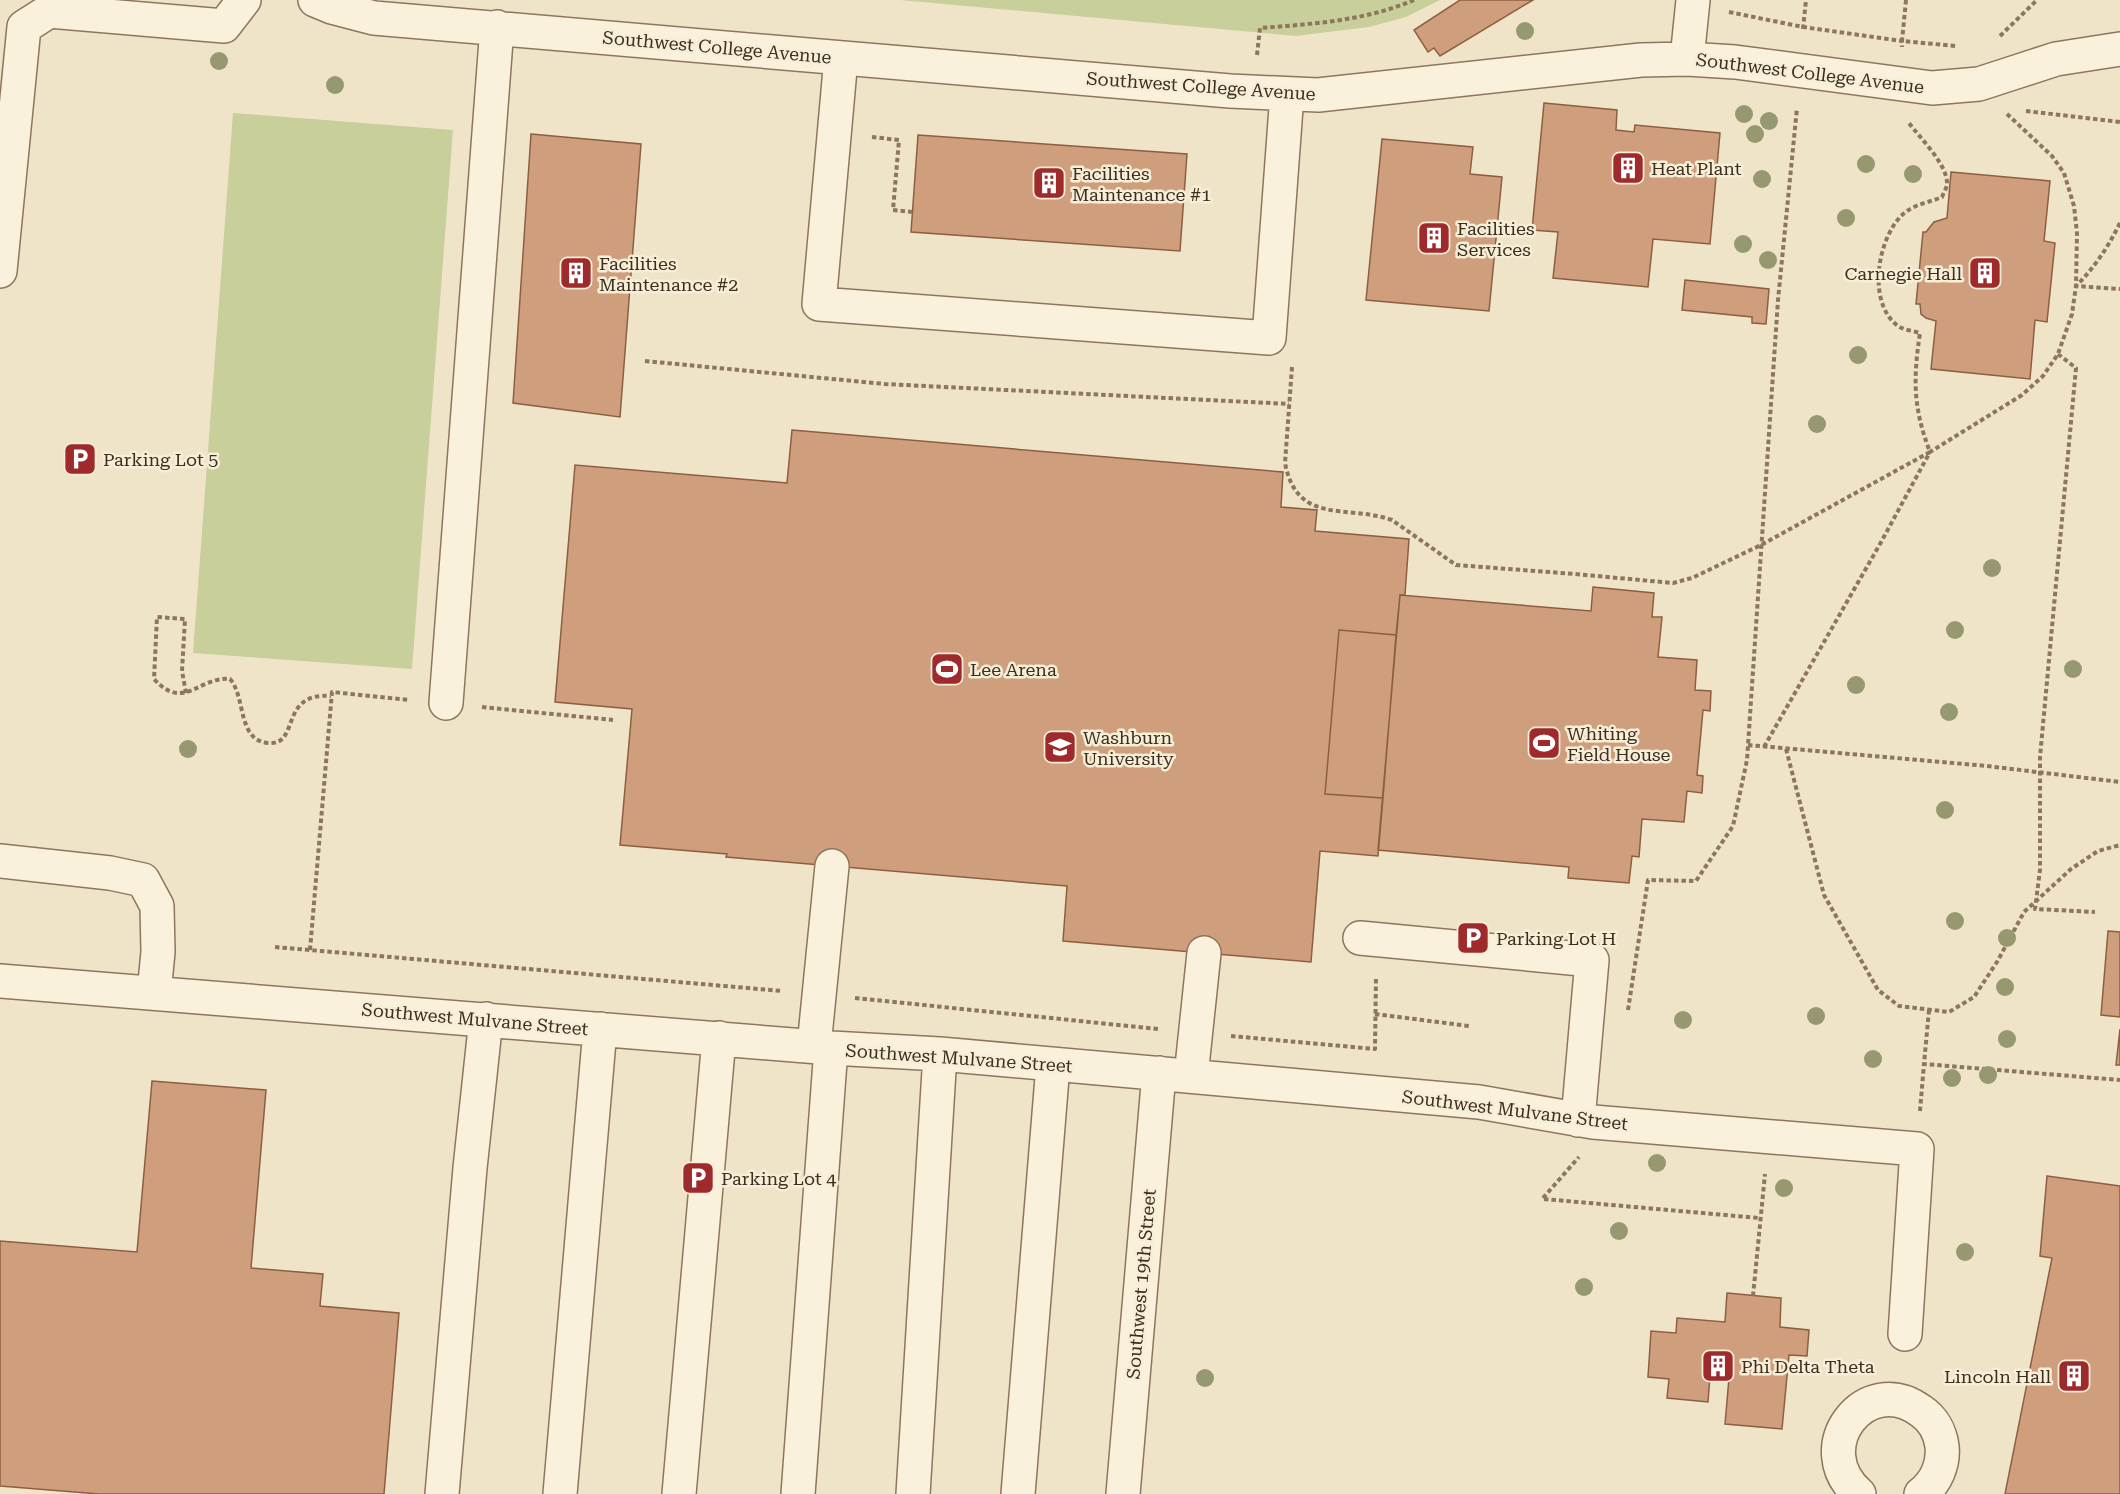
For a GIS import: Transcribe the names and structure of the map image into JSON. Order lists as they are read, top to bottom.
{
  "streets": {
    "street": ["Southwest College Avenue", "Southwest Mulvane Street", "Southwest 19th Street"]
  },
  "crossings": [
    ["Southwest Mulvane Street", "Southwest 19th Street"]
  ],
  "places": {
    "building": [
      "Heat Plant",
      "Facilities Maintenance #1",
      "Facilities Services",
      "Facilities Maintenance #2",
      "Carnegie Hall",
      "Phi Delta Theta",
      "Lincoln Hall"
    ],
    "parking": ["Parking Lot 5", "Parking Lot H", "Parking Lot 4"],
    "sports": ["Lee Arena", "Whiting Field House"],
    "school or university": ["Washburn University"]
  }
}
